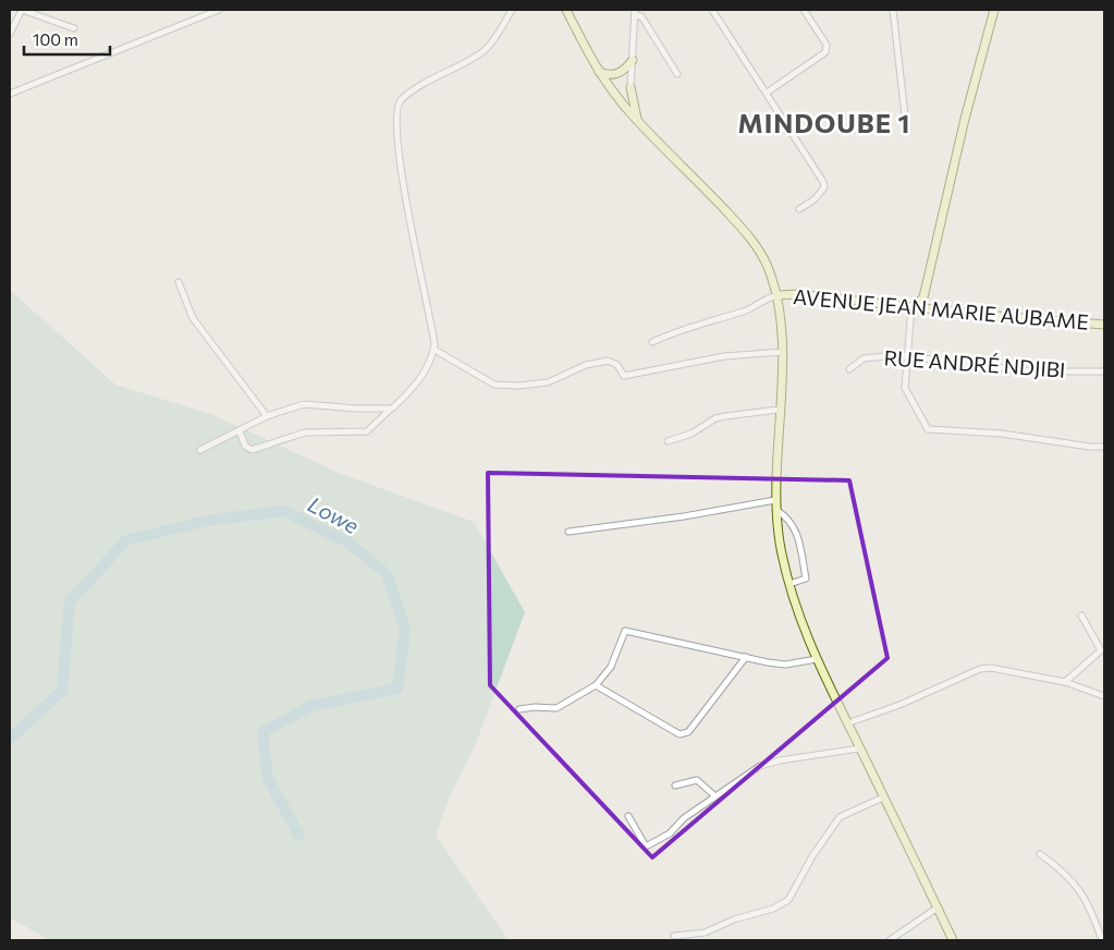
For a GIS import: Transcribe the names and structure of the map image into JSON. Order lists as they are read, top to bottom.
{
  "streets": {
    "street": ["AVENUE JEAN MARIE AUBAME", "RUE ANDRÉ NDJIBI"]
  },
  "districts": ["MINDOUBE 1"],
  "water": ["Lowe"],
  "scale_bar": "100 m"
}
